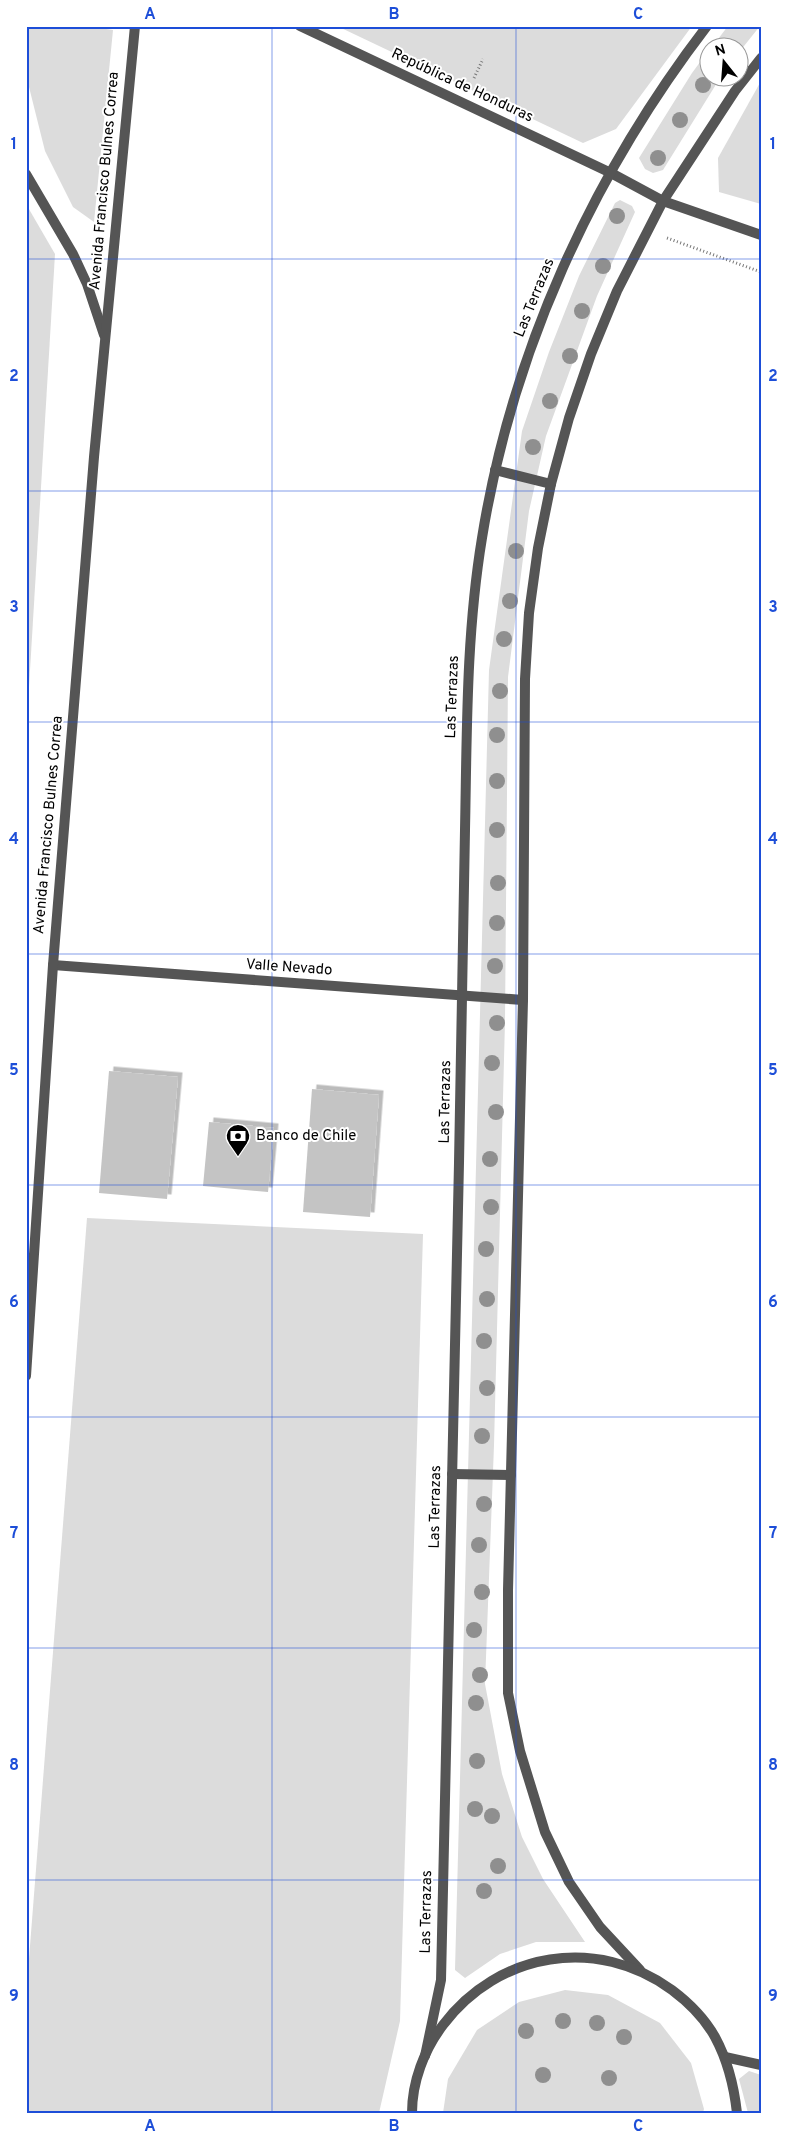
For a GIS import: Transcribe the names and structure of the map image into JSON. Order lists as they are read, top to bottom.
{
  "streets": {
    "street": [
      "República de Honduras",
      "Avenida Francisco Bulnes Correa",
      "Las Terrazas",
      "Valle Nevado"
    ]
  },
  "crossings": [
    ["República de Honduras", "Las Terrazas"],
    ["Avenida Francisco Bulnes Correa", "Valle Nevado"],
    ["Las Terrazas", "Valle Nevado"]
  ],
  "places": {
    "bank": ["Banco de Chile"]
  },
  "north": "top",
  "grid": {
    "columns": ["A", "B", "C"],
    "rows": [
      "1",
      "2",
      "3",
      "4",
      "5",
      "6",
      "7",
      "8",
      "9"
    ]
  }
}
